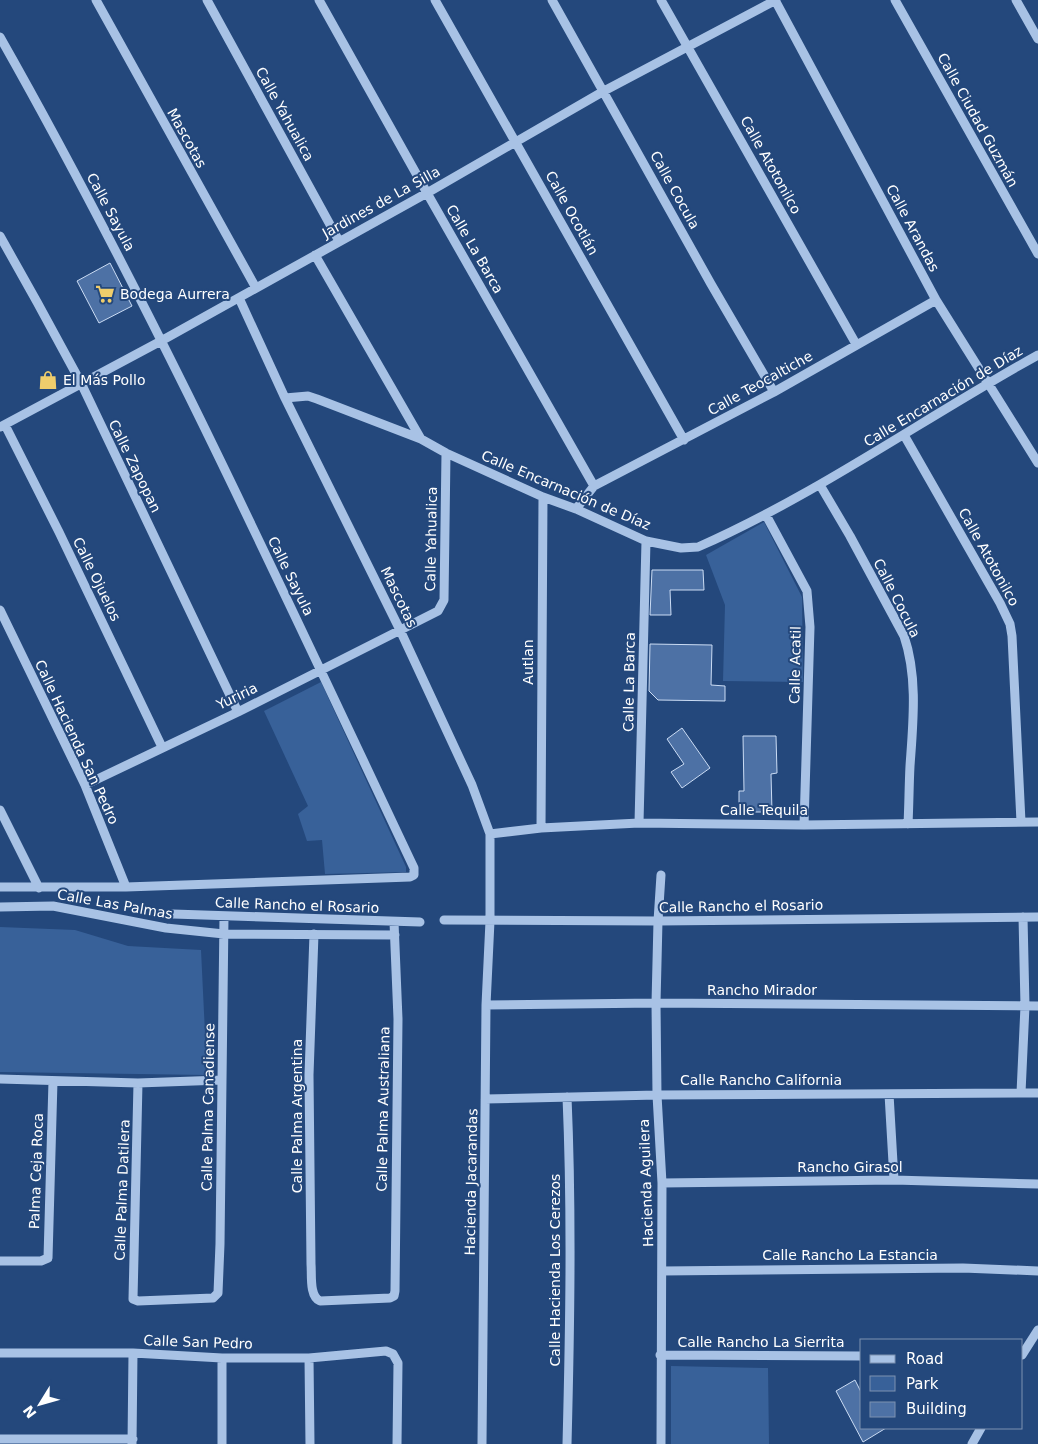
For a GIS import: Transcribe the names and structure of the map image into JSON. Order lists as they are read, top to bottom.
{
  "streets": {
    "street": [
      "Calle Yahualica",
      "Calle Ciudad Guzmán",
      "Mascotas",
      "Calle Atotonilco",
      "Calle Cocula",
      "Jardines de La Silla",
      "Calle Sayula",
      "Calle Ocotlán",
      "Calle Arandas",
      "Calle La Barca",
      "Calle Teocaltiche",
      "Calle Encarnación de Díaz",
      "Calle Zapopan",
      "Calle Ojuelos",
      "Autlan",
      "Calle Acatil",
      "Yuriria",
      "Calle Hacienda San Pedro",
      "Calle Tequila",
      "Calle Las Palmas",
      "Calle Rancho el Rosario",
      "Rancho Mirador",
      "Calle Rancho California",
      "Calle Palma Canadiense",
      "Calle Palma Australiana",
      "Calle Palma Argentina",
      "Rancho Girasol",
      "Palma Ceja Roca",
      "Hacienda Jacarandas",
      "Hacienda Aguilera",
      "Calle Palma Datilera",
      "Calle Rancho La Estancia",
      "Calle Hacienda Los Cerezos",
      "Calle San Pedro",
      "Calle Rancho La Sierrita"
    ]
  },
  "crossings": [
    ["Calle Yahualica", "Mascotas"],
    ["Calle Yahualica", "Jardines de La Silla"],
    ["Calle Yahualica", "Calle Encarnación de Díaz"],
    ["Calle Yahualica", "Yuriria"],
    ["Mascotas", "Jardines de La Silla"],
    ["Mascotas", "Calle Encarnación de Díaz"],
    ["Mascotas", "Yuriria"],
    ["Mascotas", "Calle Tequila"],
    ["Mascotas", "Calle Rancho el Rosario"],
    ["Mascotas", "Hacienda Jacarandas"],
    ["Calle Atotonilco", "Jardines de La Silla"],
    ["Calle Atotonilco", "Calle Teocaltiche"],
    ["Calle Atotonilco", "Calle Encarnación de Díaz"],
    ["Calle Atotonilco", "Calle Tequila"],
    ["Calle Cocula", "Jardines de La Silla"],
    ["Calle Cocula", "Calle Teocaltiche"],
    ["Calle Cocula", "Calle Encarnación de Díaz"],
    ["Calle Cocula", "Calle Tequila"],
    ["Jardines de La Silla", "Calle Sayula"],
    ["Jardines de La Silla", "Calle Ocotlán"],
    ["Jardines de La Silla", "Calle Arandas"],
    ["Jardines de La Silla", "Calle La Barca"],
    ["Jardines de La Silla", "Calle Zapopan"],
    ["Jardines de La Silla", "Calle Ojuelos"],
    ["Calle Sayula", "Yuriria"],
    ["Calle Sayula", "Calle Hacienda San Pedro"],
    ["Calle Ocotlán", "Calle Teocaltiche"],
    ["Calle Arandas", "Calle Teocaltiche"],
    ["Calle Arandas", "Calle Encarnación de Díaz"],
    ["Calle La Barca", "Calle Teocaltiche"],
    ["Calle La Barca", "Calle Encarnación de Díaz"],
    ["Calle La Barca", "Calle Tequila"],
    ["Calle Encarnación de Díaz", "Autlan"],
    ["Calle Encarnación de Díaz", "Calle Acatil"],
    ["Calle Zapopan", "Yuriria"],
    ["Calle Ojuelos", "Yuriria"],
    ["Autlan", "Calle Tequila"],
    ["Calle Acatil", "Calle Tequila"],
    ["Yuriria", "Calle Hacienda San Pedro"],
    ["Calle Las Palmas", "Calle Palma Canadiense"],
    ["Calle Las Palmas", "Calle Palma Australiana"],
    ["Calle Las Palmas", "Calle Palma Argentina"],
    ["Calle Rancho el Rosario", "Calle Palma Canadiense"],
    ["Calle Rancho el Rosario", "Calle Palma Australiana"],
    ["Calle Rancho el Rosario", "Hacienda Jacarandas"],
    ["Calle Rancho el Rosario", "Hacienda Aguilera"],
    ["Rancho Mirador", "Hacienda Jacarandas"],
    ["Rancho Mirador", "Hacienda Aguilera"],
    ["Calle Rancho California", "Hacienda Jacarandas"],
    ["Calle Rancho California", "Hacienda Aguilera"],
    ["Calle Rancho California", "Calle Hacienda Los Cerezos"],
    ["Calle Palma Canadiense", "Calle Palma Datilera"],
    ["Calle Palma Australiana", "Calle Palma Argentina"],
    ["Rancho Girasol", "Hacienda Aguilera"],
    ["Hacienda Aguilera", "Calle Rancho La Estancia"],
    ["Hacienda Aguilera", "Calle Rancho La Sierrita"]
  ],
  "places": {
    "supermarket": ["Bodega Aurrera"],
    "shop": ["El Más Pollo"]
  },
  "legend": ["Road", "Park", "Building"],
  "north": "bottom left"
}
